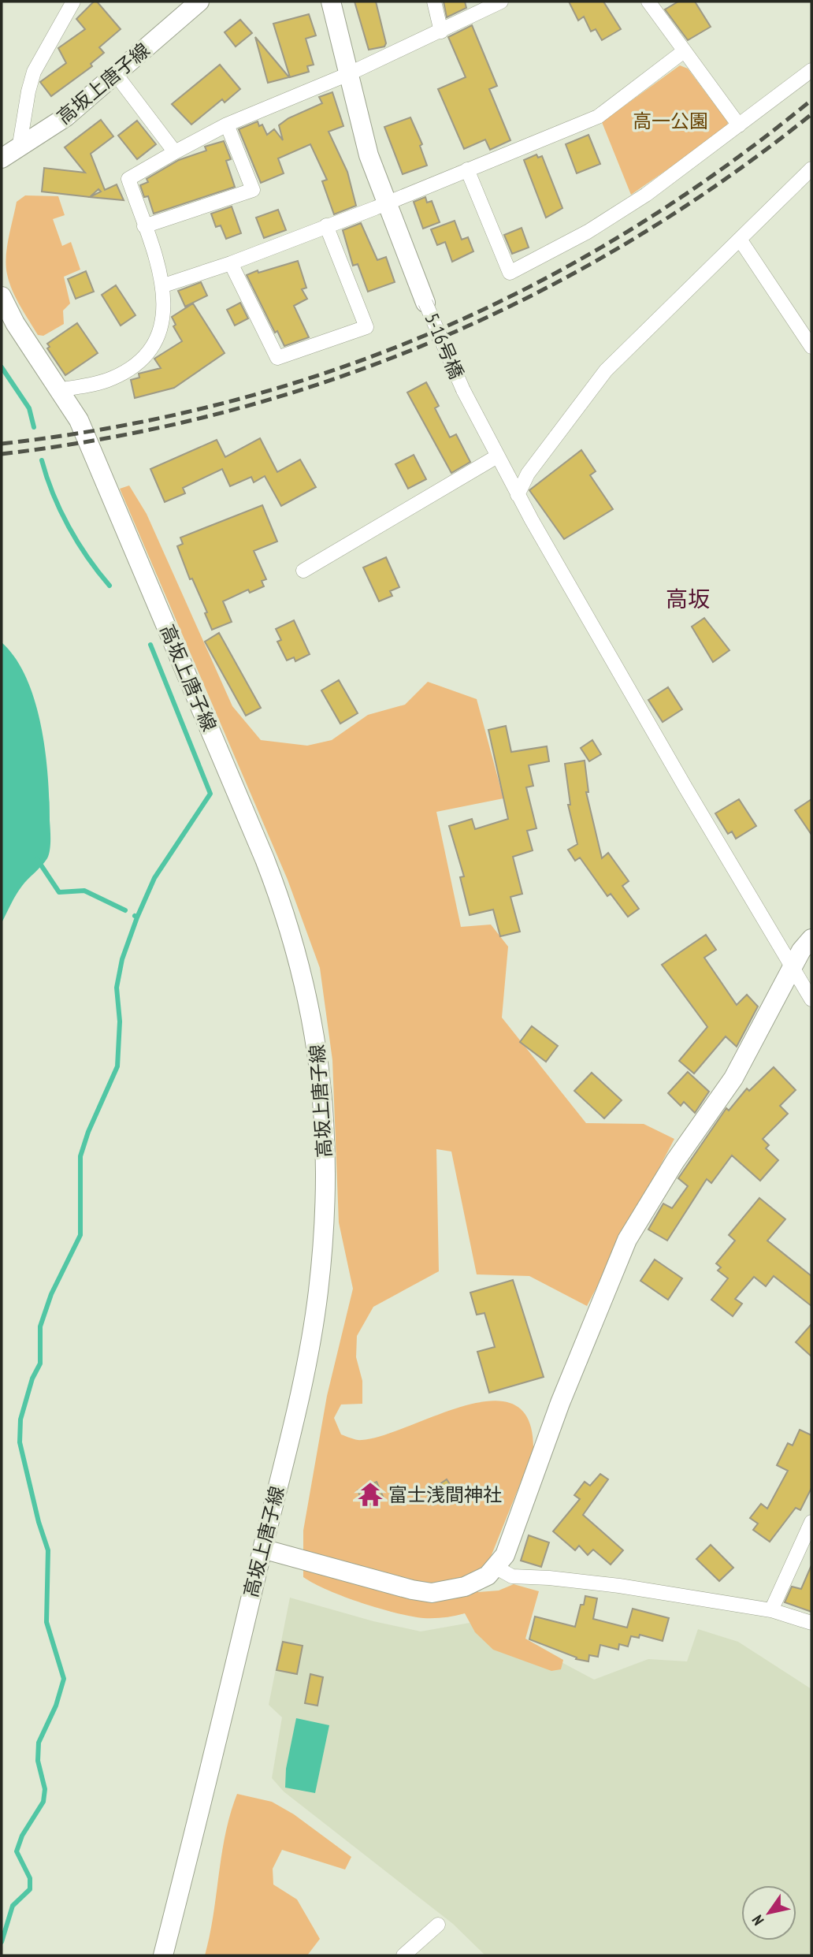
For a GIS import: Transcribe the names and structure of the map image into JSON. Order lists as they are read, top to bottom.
{
  "streets": {
    "main road": ["高坂上唐子線"],
    "street": ["5-16号橋"]
  },
  "districts": ["高坂"],
  "parks": ["高一公園"],
  "places": {
    "temple": ["富士浅間神社"]
  },
  "north": "bottom left"
}
